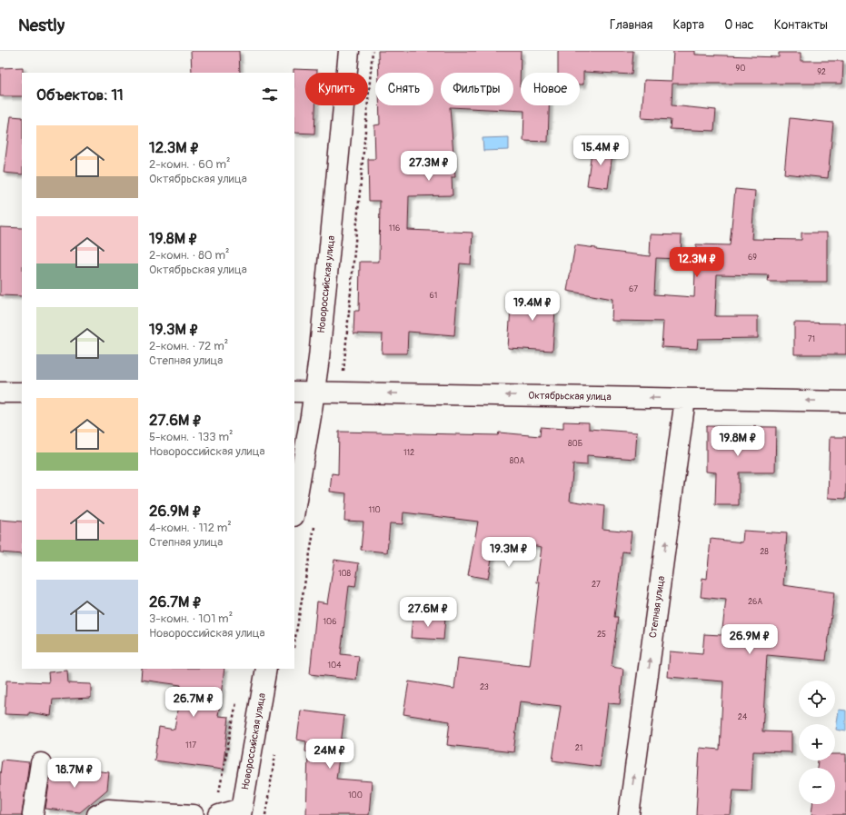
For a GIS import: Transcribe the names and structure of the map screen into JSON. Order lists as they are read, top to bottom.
{
  "streets": {
    "street": ["Новороссийская улица", "Октябрьская улица", "Степная улица"]
  },
  "crossings": [
    ["Новороссийская улица", "Октябрьская улица"],
    ["Октябрьская улица", "Степная улица"]
  ],
  "one_way": ["Октябрьская улица", "Степная улица"],
  "house_numbers": [
    "90",
    "92",
    "116",
    "69",
    "67",
    "61",
    "71",
    "80Б",
    "112",
    "80А",
    "110",
    "28",
    "108",
    "27",
    "26А",
    "106",
    "25",
    "104",
    "23",
    "24",
    "117",
    "21",
    "100"
  ],
  "page": {
    "header": "Nestly",
    "nav": [
      "Главная",
      "Карта",
      "О нас",
      "Контакты"
    ],
    "chip": [
      "Купить",
      "Снять",
      "Фильтры",
      "Новое"
    ],
    "heading": "Объектов: 11",
    "list": [
      {
        "name": "12.3M ₽",
        "note": "2-комн. · 60 m² · Октябрьская улица"
      },
      {
        "name": "19.8M ₽",
        "note": "2-комн. · 80 m² · Октябрьская улица"
      },
      {
        "name": "19.3M ₽",
        "note": "2-комн. · 72 m² · Степная улица"
      },
      {
        "name": "27.6M ₽",
        "note": "5-комн. · 133 m² · Новороссийская улица"
      },
      {
        "name": "26.9M ₽",
        "note": "4-комн. · 112 m² · Степная улица"
      },
      {
        "name": "26.7M ₽",
        "note": "3-комн. · 101 m² · Новороссийская улица"
      }
    ],
    "price": [
      "15.4M ₽",
      "27.3M ₽",
      "12.3M ₽",
      "19.4M ₽",
      "19.8M ₽",
      "19.3M ₽",
      "27.6M ₽",
      "26.9M ₽",
      "26.7M ₽",
      "24M ₽",
      "18.7M ₽"
    ],
    "map_buttons": ["+", "−"]
  }
}
